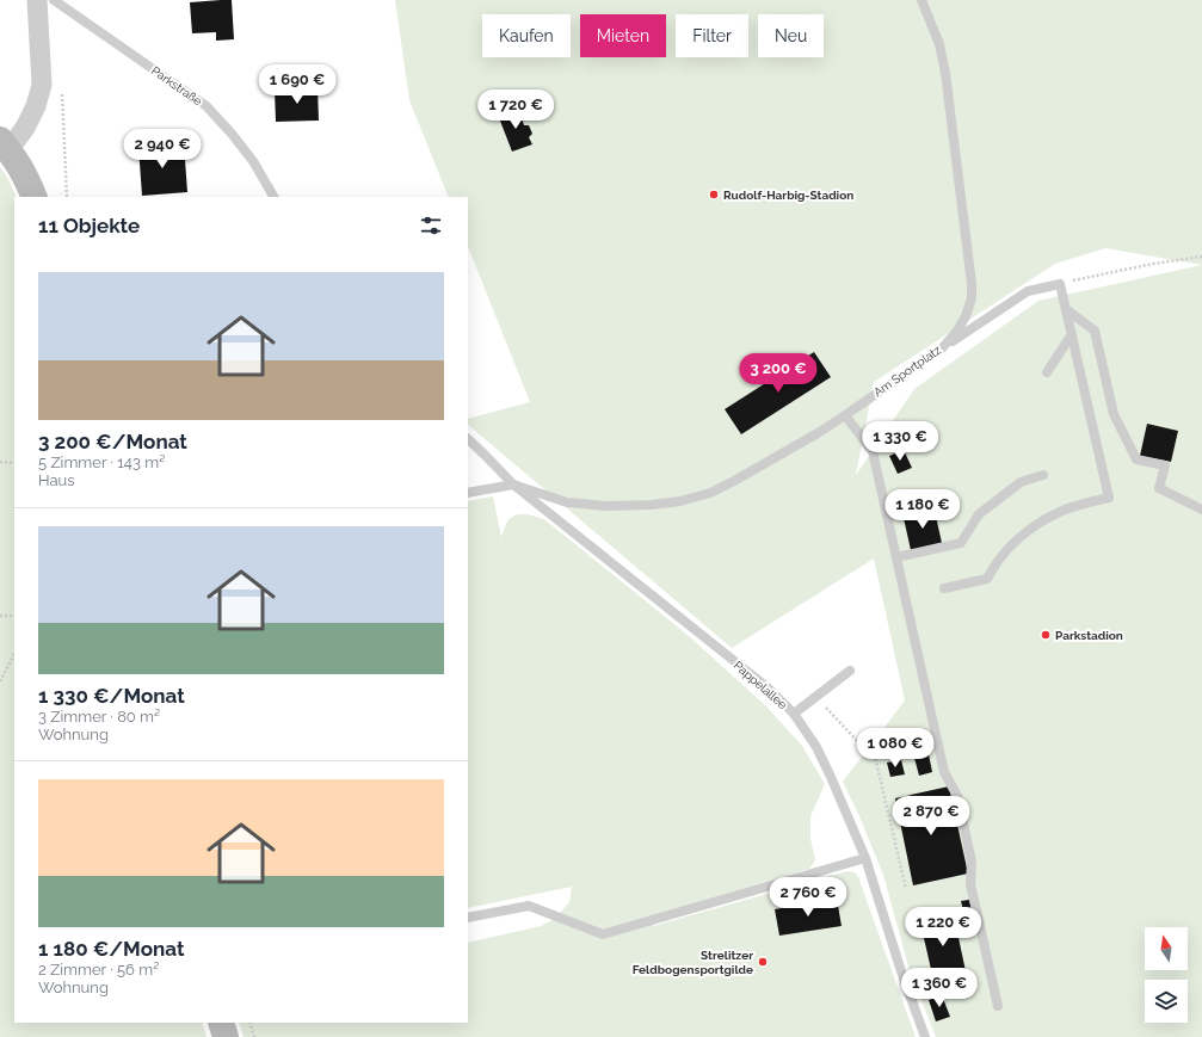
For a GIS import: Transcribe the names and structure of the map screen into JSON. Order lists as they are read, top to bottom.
{
  "streets": {
    "lane": ["Parkstraße", "Am Sportplatz", "Pappelallee"]
  },
  "crossings": [
    ["Am Sportplatz", "Pappelallee"]
  ],
  "places": ["Rudolf-Harbig-Stadion", "Parkstadion", "Strelitzer Feldbogensportgilde"],
  "north": "top",
  "page": {
    "chip": [
      "Kaufen",
      "Mieten",
      "Filter",
      "Neu"
    ],
    "price": [
      "1 690 €",
      "1 720 €",
      "2 940 €",
      "3 200 €",
      "1 330 €",
      "1 180 €",
      "1 080 €",
      "2 870 €",
      "2 760 €",
      "1 220 €",
      "1 360 €"
    ],
    "heading": "11 Objekte",
    "list": [
      {
        "name": "3 200 €/Monat",
        "note": "5 Zimmer · 143 m² · Haus"
      },
      {
        "name": "1 330 €/Monat",
        "note": "3 Zimmer · 80 m² · Wohnung"
      },
      {
        "name": "1 180 €/Monat",
        "note": "2 Zimmer · 56 m² · Wohnung"
      }
    ]
  }
}
